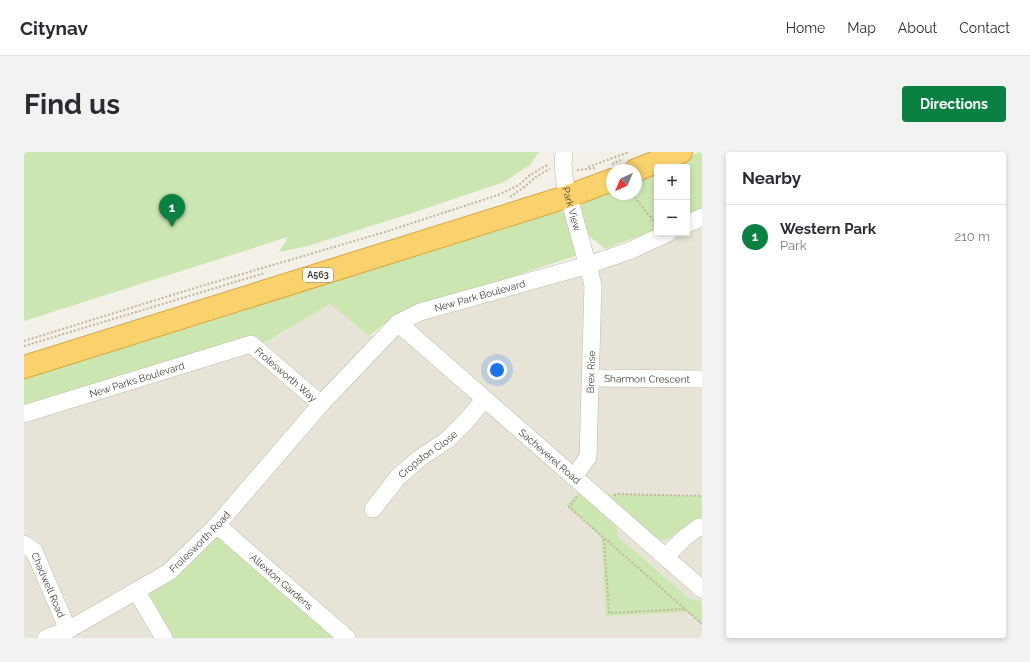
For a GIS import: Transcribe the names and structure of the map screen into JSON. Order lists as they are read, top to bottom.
{
  "streets": {
    "highway": ["A563"],
    "street": [
      "Park View",
      "New Park Boulevard",
      "Brex Rise",
      "Frolesworth Way",
      "Sharmon Crescent",
      "New Parks Boulevard",
      "Cropston Close",
      "Sacheverel Road",
      "Frolesworth Road",
      "Allexton Gardens",
      "Chadwell Road"
    ]
  },
  "crossings": [
    ["Park View", "A563"],
    ["Park View", "New Park Boulevard"],
    ["Park View", "Brex Rise"],
    ["New Park Boulevard", "Brex Rise"],
    ["New Park Boulevard", "Frolesworth Way"],
    ["New Park Boulevard", "Sacheverel Road"],
    ["New Park Boulevard", "Frolesworth Road"],
    ["Brex Rise", "Sharmon Crescent"],
    ["Brex Rise", "Sacheverel Road"],
    ["Frolesworth Way", "New Parks Boulevard"],
    ["Frolesworth Way", "Frolesworth Road"],
    ["Cropston Close", "Sacheverel Road"],
    ["Frolesworth Road", "Allexton Gardens"],
    ["Frolesworth Road", "Chadwell Road"]
  ],
  "north": "bottom left",
  "page": {
    "header": "Citynav",
    "nav": [
      "Home",
      "Map",
      "About",
      "Contact"
    ],
    "buttons": "Directions",
    "title": "Find us",
    "heading": "Nearby",
    "map_buttons": ["+", "−"],
    "pins": "1",
    "list": [
      {
        "mark": "1",
        "name": "Western Park",
        "note": "Park",
        "value": "210 m"
      }
    ]
  }
}
